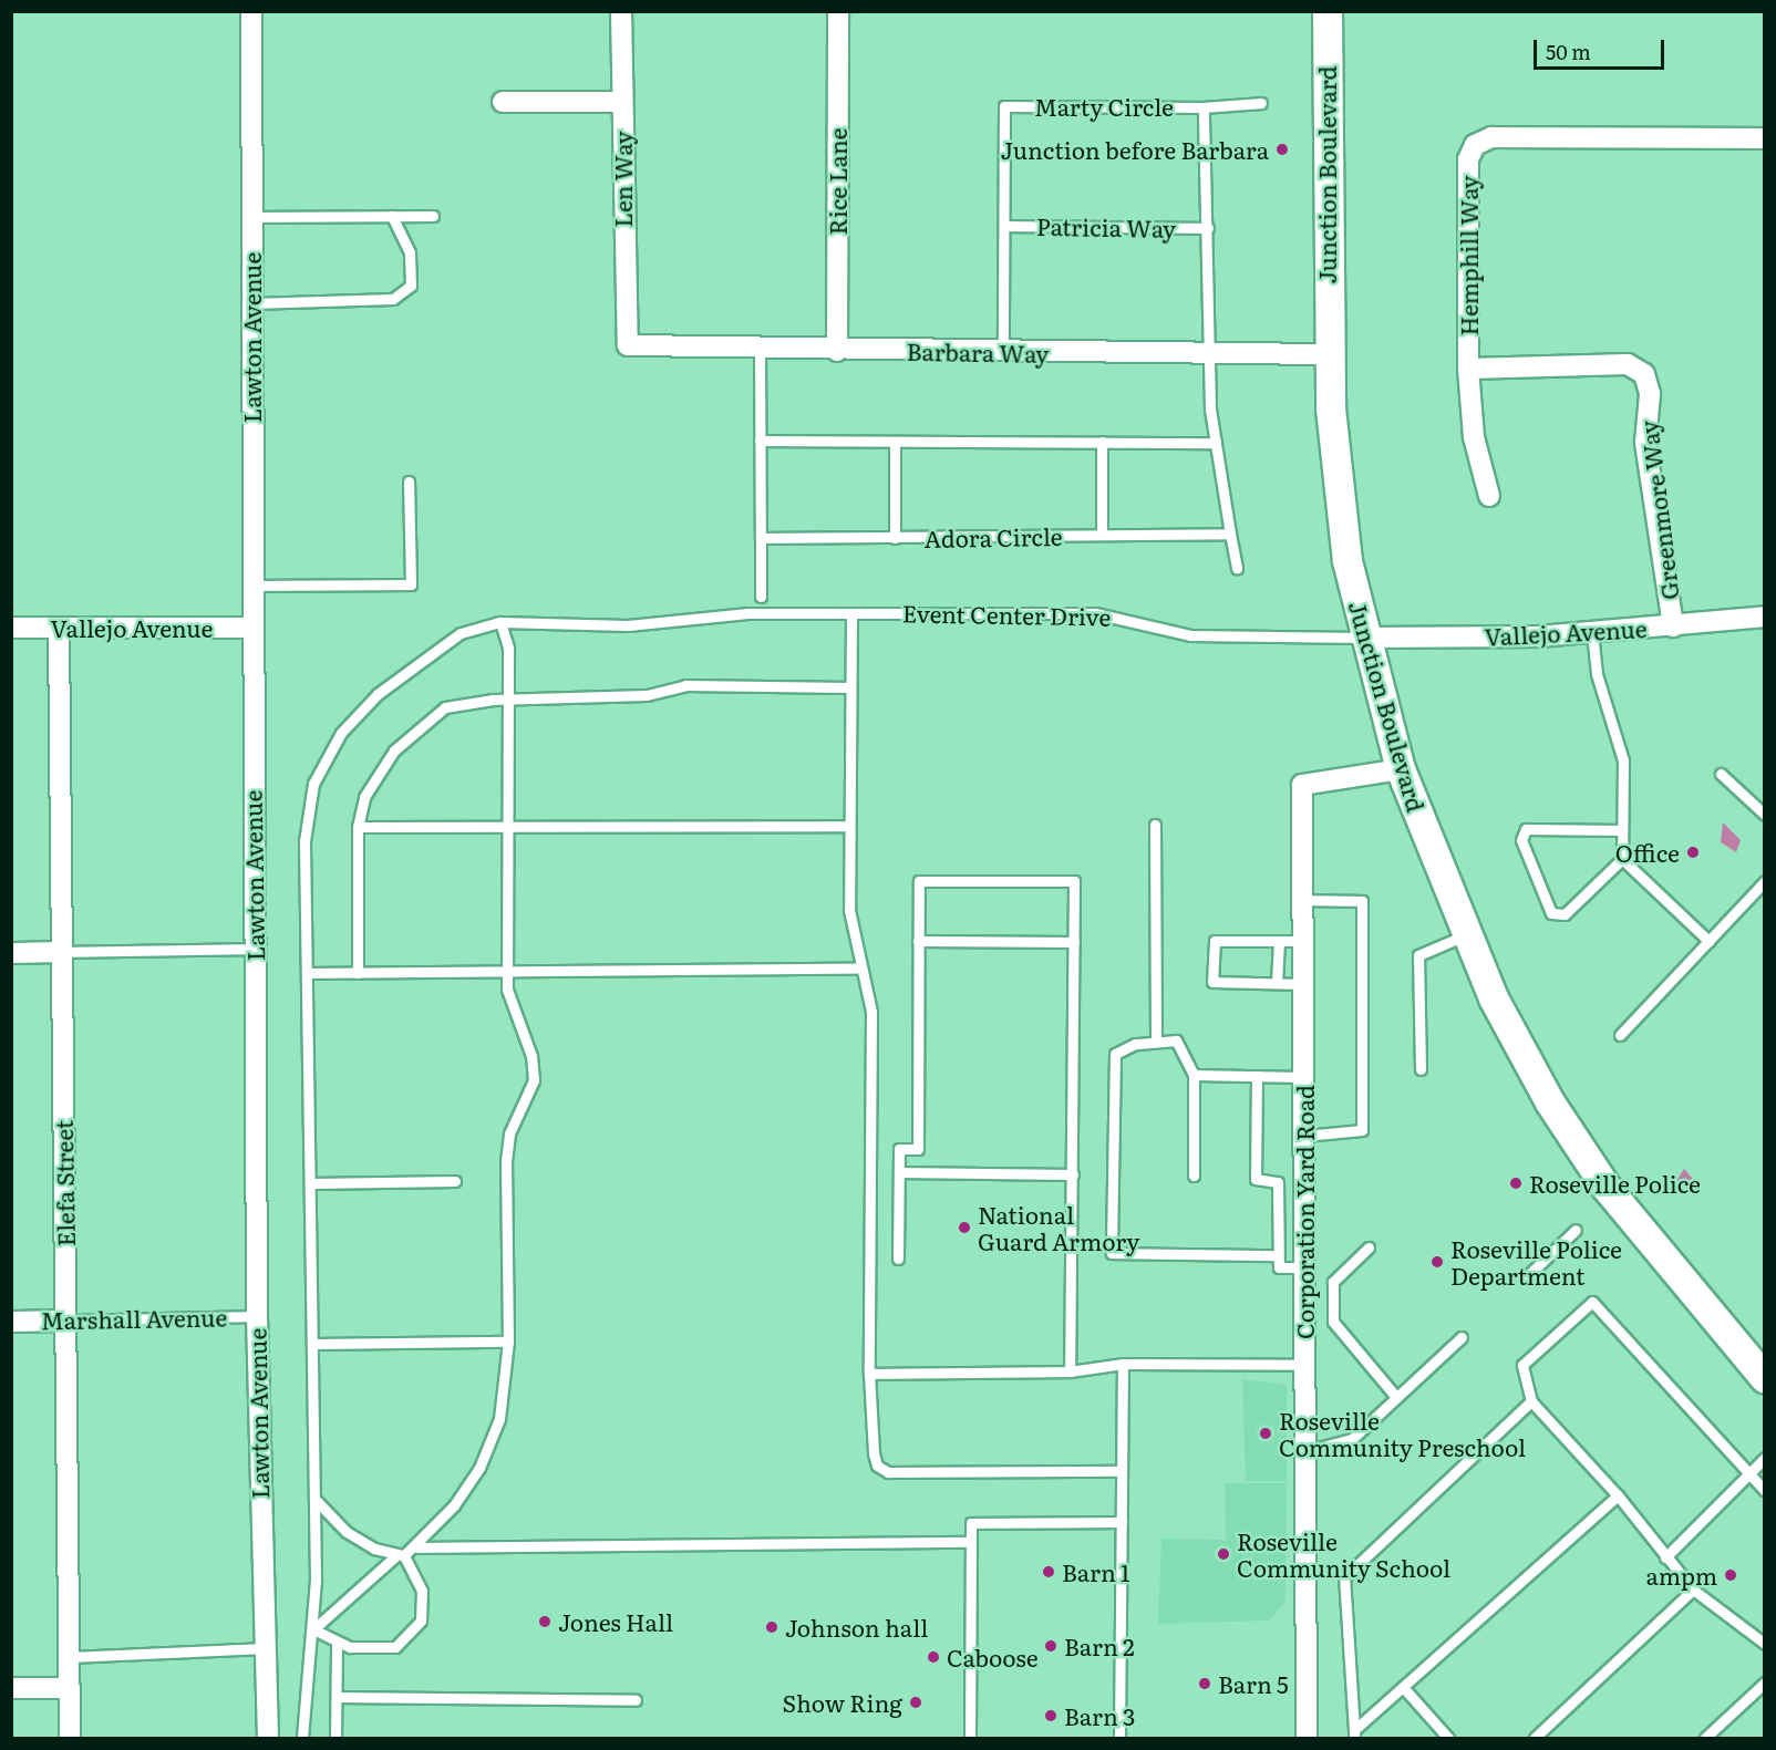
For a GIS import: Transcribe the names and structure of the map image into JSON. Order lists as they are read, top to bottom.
{
  "streets": {
    "main road": ["Junction Boulevard"],
    "street": [
      "Len Way",
      "Rice Lane",
      "Hemphill Way",
      "Lawton Avenue",
      "Barbara Way",
      "Greenmore Way",
      "Vallejo Avenue",
      "Elefa Street",
      "Corporation Yard Road",
      "Marshall Avenue"
    ],
    "lane": [
      "Marty Circle",
      "Patricia Way",
      "Adora Circle",
      "Event Center Drive"
    ]
  },
  "crossings": [
    ["Marty Circle", "Patricia Way"],
    ["Marty Circle", "Barbara Way"],
    ["Junction Boulevard", "Barbara Way"],
    ["Junction Boulevard", "Event Center Drive"],
    ["Junction Boulevard", "Vallejo Avenue"],
    ["Junction Boulevard", "Corporation Yard Road"],
    ["Len Way", "Barbara Way"],
    ["Rice Lane", "Barbara Way"],
    ["Hemphill Way", "Greenmore Way"],
    ["Lawton Avenue", "Vallejo Avenue"],
    ["Lawton Avenue", "Marshall Avenue"],
    ["Greenmore Way", "Vallejo Avenue"],
    ["Event Center Drive", "Vallejo Avenue"],
    ["Vallejo Avenue", "Elefa Street"],
    ["Elefa Street", "Marshall Avenue"]
  ],
  "places": [
    "Junction before Barbara",
    "Office",
    "Roseville Police",
    "National Guard Armory",
    "Roseville Police Department",
    "Roseville Community Preschool",
    "Roseville Community School",
    "Barn 1",
    "ampm",
    "Jones Hall",
    "Johnson hall",
    "Barn 2",
    "Caboose",
    "Barn 5",
    "Show Ring",
    "Barn 3"
  ],
  "scale_bar": "50 m"
}
